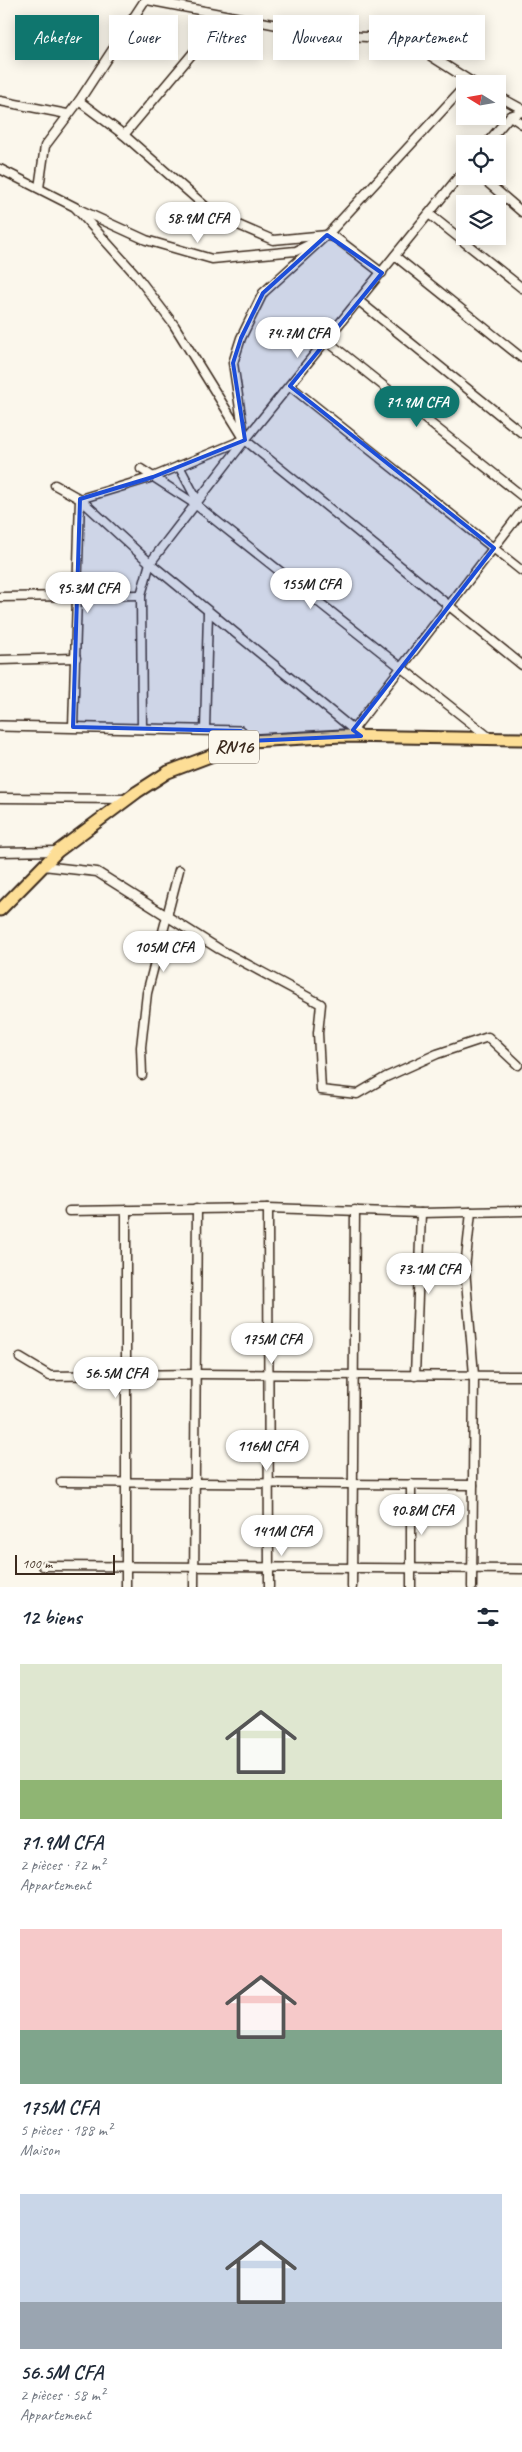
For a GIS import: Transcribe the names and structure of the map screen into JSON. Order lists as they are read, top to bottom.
{
  "streets": {
    "main road": ["RN16"]
  },
  "scale_bar": "100 m",
  "north": "left",
  "page": {
    "chip": [
      "Acheter",
      "Louer",
      "Filtres",
      "Nouveau",
      "Appartement"
    ],
    "price": [
      "58.9M CFA",
      "74.7M CFA",
      "71.9M CFA",
      "155M CFA",
      "95.3M CFA",
      "105M CFA",
      "73.1M CFA",
      "175M CFA",
      "56.5M CFA",
      "116M CFA",
      "90.8M CFA",
      "141M CFA"
    ],
    "scale": "100 m",
    "heading": "12 biens",
    "list": [
      {
        "name": "71.9M CFA",
        "note": "2 pièces · 72 m² · Appartement"
      },
      {
        "name": "175M CFA",
        "note": "5 pièces · 188 m² · Maison"
      },
      {
        "name": "56.5M CFA",
        "note": "2 pièces · 58 m² · Appartement"
      }
    ]
  }
}
